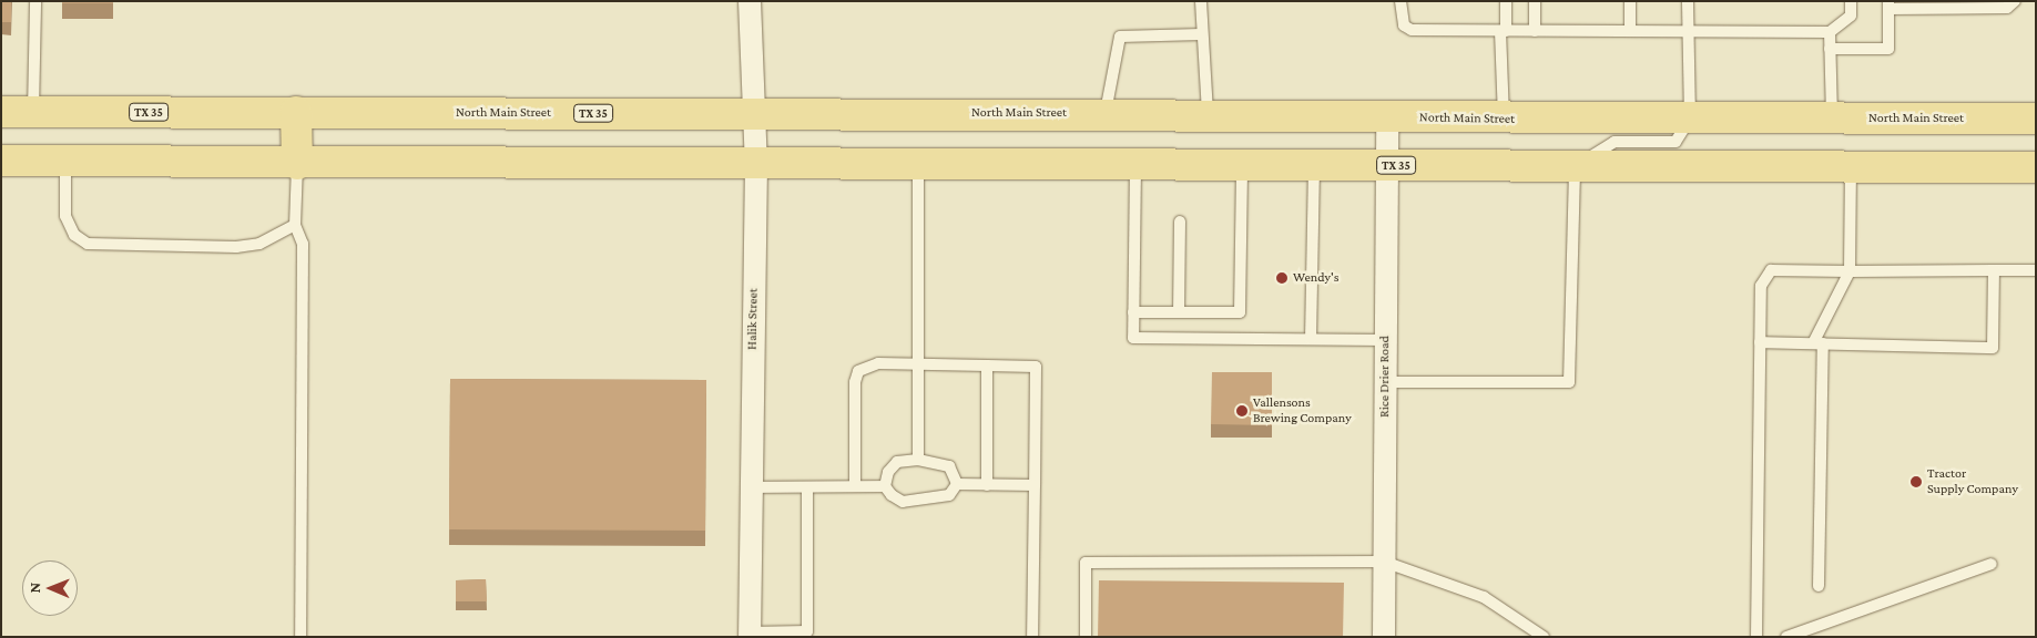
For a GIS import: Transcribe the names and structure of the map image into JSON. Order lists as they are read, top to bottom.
{
  "streets": {
    "main road": ["TX 35", "North Main Street"],
    "street": ["Halik Street", "Rice Drier Road"]
  },
  "crossings": [
    ["TX 35", "Halik Street"],
    ["TX 35", "Rice Drier Road"],
    ["North Main Street", "Halik Street"],
    ["North Main Street", "Rice Drier Road"]
  ],
  "places": ["Wendy's", "Vallensons Brewing Company", "Tractor Supply Company"],
  "north": "left"
}
